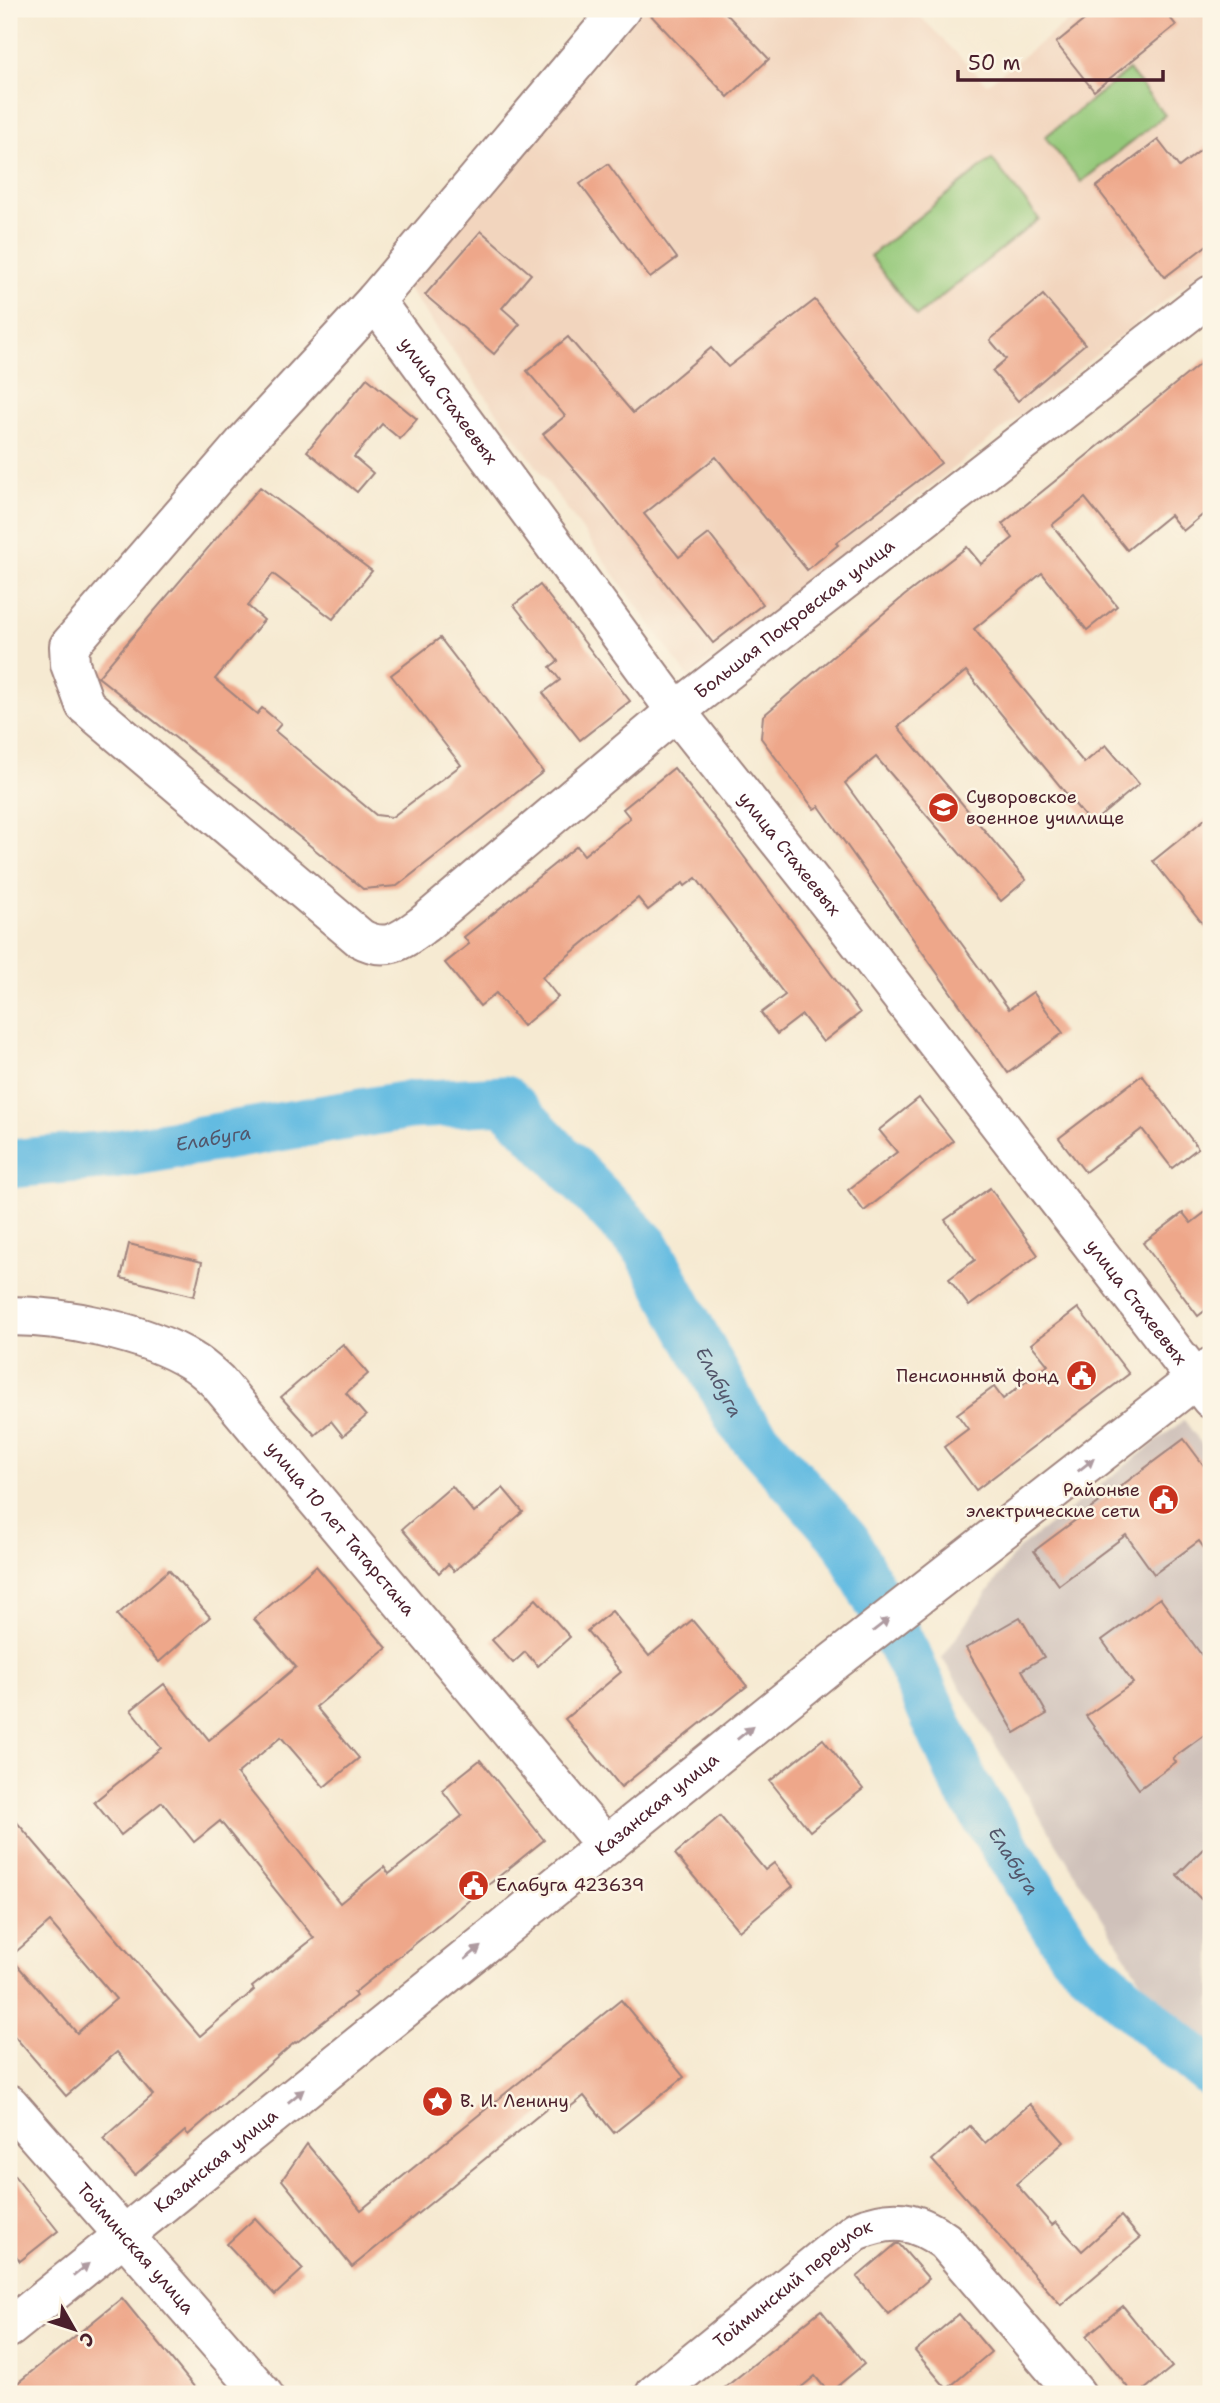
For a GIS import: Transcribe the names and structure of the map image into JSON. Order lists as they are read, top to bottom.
{
  "streets": {
    "street": [
      "улица Стахеевых",
      "Большая Покровская улица",
      "улица 10 лет Татарстана",
      "Казанская улица",
      "Тойминская улица",
      "Тойминский переулок"
    ]
  },
  "crossings": [
    ["улица Стахеевых", "Большая Покровская улица"],
    ["улица Стахеевых", "Казанская улица"],
    ["улица 10 лет Татарстана", "Казанская улица"],
    ["Казанская улица", "Тойминская улица"]
  ],
  "one_way": ["Казанская улица"],
  "water": ["Елабуга"],
  "places": {
    "school or university": ["Суворовское военное училище"],
    "public building": ["Пенсионный фонд", "Районые электрические сети", "Елабуга 423639"],
    "place": ["В. И. Ленину"]
  },
  "scale_bar": "50 m",
  "north": "bottom right"
}
